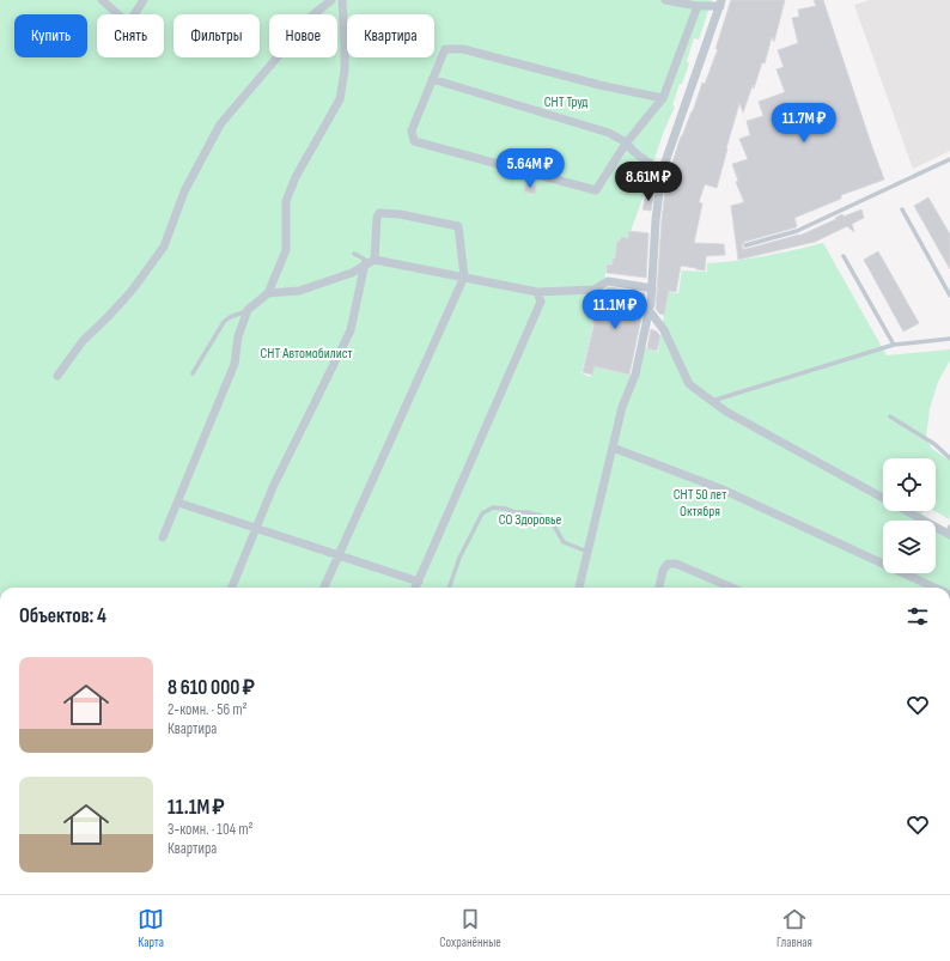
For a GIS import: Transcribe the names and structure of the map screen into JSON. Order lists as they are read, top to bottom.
{
  "parks": [
    "СНТ Труд",
    "СНТ Автомобилист",
    "СНТ 50 лет Октября",
    "СО Здоровье"
  ],
  "page": {
    "chip": [
      "Купить",
      "Снять",
      "Фильтры",
      "Новое",
      "Квартира"
    ],
    "price": [
      "11.7M ₽",
      "5.64M ₽",
      "8.61M ₽",
      "11.1M ₽"
    ],
    "heading": "Объектов: 4",
    "list": [
      {
        "name": "8 610 000 ₽",
        "note": "2-комн. · 56 m² · Квартира"
      },
      {
        "name": "11.1M ₽",
        "note": "3-комн. · 104 m² · Квартира"
      }
    ],
    "tabs": ["Карта", "Сохранённые", "Главная"]
  }
}
